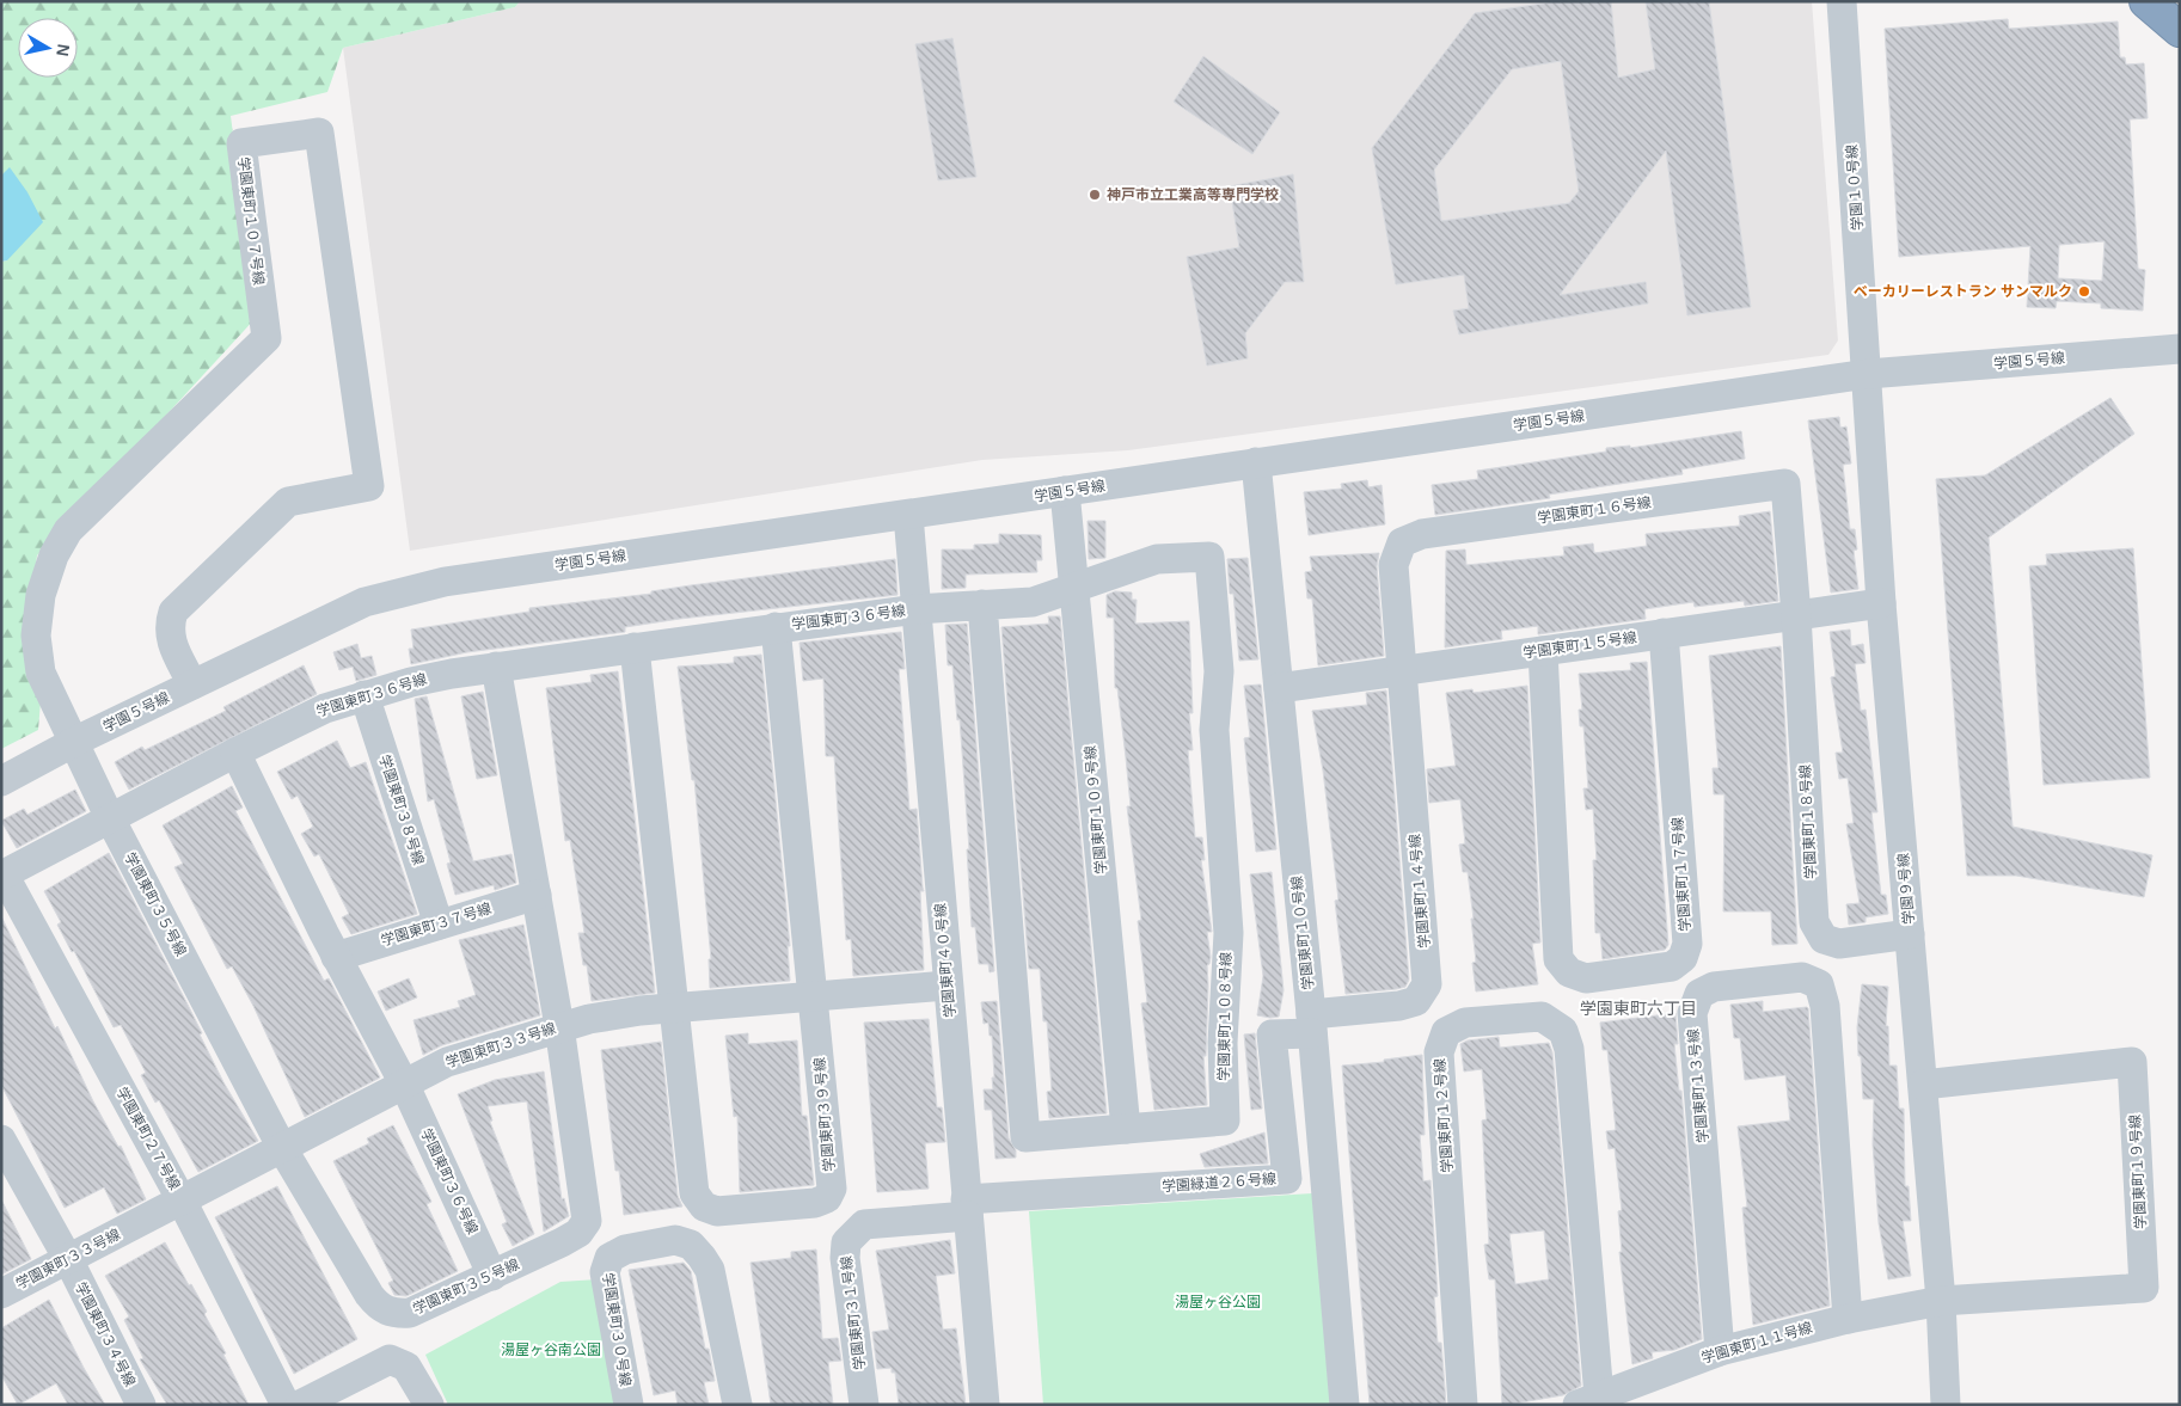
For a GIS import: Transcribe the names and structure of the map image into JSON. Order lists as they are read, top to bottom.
{
  "streets": {
    "street": [
      "学園１０号線",
      "学園東町１０７号線",
      "学園５号線",
      "学園東町１６号線",
      "学園東町３６号線",
      "学園東町１５号線",
      "学園東町３８号線",
      "学園東町１０９号線",
      "学園東町１８号線",
      "学園東町１７号線",
      "学園９号線",
      "学園東町１４号線",
      "学園東町３５号線",
      "学園東町３７号線",
      "学園東町１０号線",
      "学園東町４０号線",
      "学園東町１０８号線",
      "学園東町３３号線",
      "学園東町１３号線",
      "学園東町３９号線",
      "学園東町１２号線",
      "学園東町２７号線",
      "学園東町１９号線",
      "学園緑道２６号線",
      "学園東町３１号線",
      "学園東町３０号線",
      "学園東町３４号線",
      "学園東町１１号線"
    ]
  },
  "crossings": [
    ["学園１０号線", "学園５号線"],
    ["学園１０号線", "学園９号線"],
    ["学園東町１０７号線", "学園５号線"],
    ["学園東町１０７号線", "学園東町３５号線"],
    ["学園５号線", "学園東町１０９号線"],
    ["学園５号線", "学園９号線"],
    ["学園５号線", "学園東町３５号線"],
    ["学園５号線", "学園東町１０号線"],
    ["学園５号線", "学園東町４０号線"],
    ["学園東町１６号線", "学園東町１５号線"],
    ["学園東町１６号線", "学園東町１８号線"],
    ["学園東町１６号線", "学園東町１４号線"],
    ["学園東町３６号線", "学園東町３８号線"],
    ["学園東町３６号線", "学園東町３５号線"],
    ["学園東町３６号線", "学園東町３７号線"],
    ["学園東町３６号線", "学園東町４０号線"],
    ["学園東町３６号線", "学園東町１０８号線"],
    ["学園東町３６号線", "学園東町３３号線"],
    ["学園東町３６号線", "学園東町３９号線"],
    ["学園東町１５号線", "学園東町１８号線"],
    ["学園東町１５号線", "学園東町１７号線"],
    ["学園東町１５号線", "学園９号線"],
    ["学園東町１５号線", "学園東町１４号線"],
    ["学園東町１５号線", "学園東町１０号線"],
    ["学園東町３８号線", "学園東町３７号線"],
    ["学園東町１０９号線", "学園東町１０８号線"],
    ["学園東町１８号線", "学園９号線"],
    ["学園９号線", "学園東町１９号線"],
    ["学園９号線", "学園東町１１号線"],
    ["学園東町１４号線", "学園東町１０号線"],
    ["学園東町１４号線", "学園緑道２６号線"],
    ["学園東町３５号線", "学園東町３７号線"],
    ["学園東町３５号線", "学園東町３３号線"],
    ["学園東町１０号線", "学園緑道２６号線"],
    ["学園東町４０号線", "学園東町１０８号線"],
    ["学園東町４０号線", "学園東町３３号線"],
    ["学園東町４０号線", "学園緑道２６号線"],
    ["学園東町４０号線", "学園東町３１号線"],
    ["学園東町３３号線", "学園東町３９号線"],
    ["学園東町３３号線", "学園東町２７号線"],
    ["学園東町３３号線", "学園東町３４号線"],
    ["学園東町１３号線", "学園東町１１号線"],
    ["学園東町１２号線", "学園東町１１号線"],
    ["学園東町１９号線", "学園東町１１号線"],
    ["学園緑道２６号線", "学園東町３１号線"]
  ],
  "districts": ["学園東町六丁目"],
  "parks": ["湯屋ヶ谷公園", "湯屋ヶ谷南公園"],
  "places": ["神戸市立工業高等専門学校", "ベーカリーレストラン サンマルク"],
  "north": "right"
}
